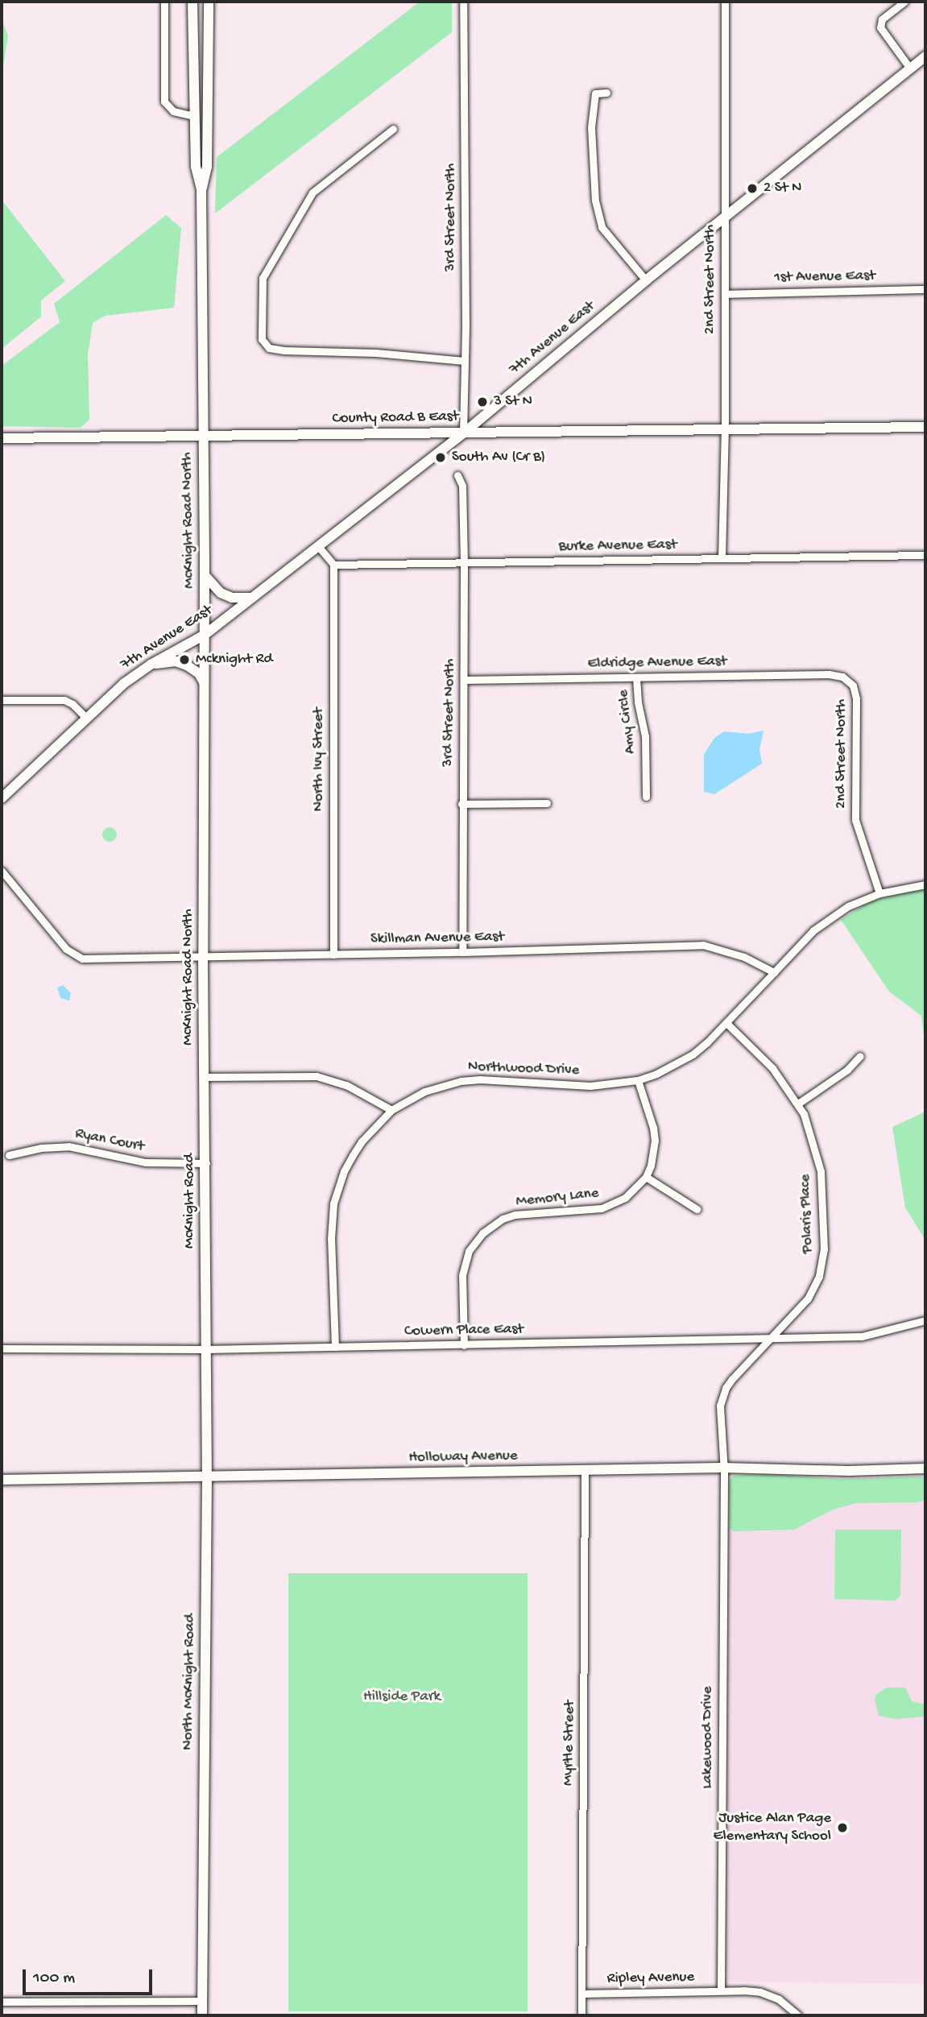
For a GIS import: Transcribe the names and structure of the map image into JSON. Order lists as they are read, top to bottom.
{
  "streets": {
    "street": [
      "3rd Street North",
      "1st Avenue East",
      "2nd Street North",
      "7th Avenue East",
      "County Road B East",
      "McKnight Road North",
      "Burke Avenue East",
      "Eldridge Avenue East",
      "Amy Circle",
      "North Ivy Street",
      "Skillman Avenue East",
      "Northwood Drive",
      "Ryan Court",
      "Memory Lane",
      "McKnight Road",
      "Polaris Place",
      "Cowern Place East",
      "Holloway Avenue",
      "North McKnight Road",
      "Lakewood Drive",
      "Myrtle Street",
      "Ripley Avenue"
    ]
  },
  "crossings": [
    ["3rd Street North", "7th Avenue East"],
    ["3rd Street North", "County Road B East"],
    ["3rd Street North", "Burke Avenue East"],
    ["3rd Street North", "Eldridge Avenue East"],
    ["3rd Street North", "Skillman Avenue East"],
    ["1st Avenue East", "2nd Street North"],
    ["2nd Street North", "7th Avenue East"],
    ["2nd Street North", "County Road B East"],
    ["2nd Street North", "Burke Avenue East"],
    ["2nd Street North", "Eldridge Avenue East"],
    ["7th Avenue East", "County Road B East"],
    ["7th Avenue East", "McKnight Road North"],
    ["County Road B East", "McKnight Road North"],
    ["McKnight Road North", "Skillman Avenue East"],
    ["McKnight Road North", "McKnight Road"],
    ["Burke Avenue East", "North Ivy Street"],
    ["Eldridge Avenue East", "Amy Circle"],
    ["North Ivy Street", "Skillman Avenue East"],
    ["Skillman Avenue East", "Northwood Drive"],
    ["Northwood Drive", "Memory Lane"],
    ["Northwood Drive", "Polaris Place"],
    ["Northwood Drive", "Cowern Place East"],
    ["Ryan Court", "McKnight Road"],
    ["Memory Lane", "Cowern Place East"],
    ["McKnight Road", "Cowern Place East"],
    ["McKnight Road", "North McKnight Road"],
    ["Polaris Place", "Cowern Place East"],
    ["Polaris Place", "Holloway Avenue"],
    ["Polaris Place", "Lakewood Drive"],
    ["Cowern Place East", "North McKnight Road"],
    ["Holloway Avenue", "North McKnight Road"],
    ["Holloway Avenue", "Lakewood Drive"],
    ["Holloway Avenue", "Myrtle Street"],
    ["Lakewood Drive", "Ripley Avenue"],
    ["Myrtle Street", "Ripley Avenue"]
  ],
  "parks": ["Hillside Park"],
  "places": [
    "2 St N",
    "3 St N",
    "South Av (Cr B)",
    "Mcknight Rd",
    "Justice Alan Page Elementary School"
  ],
  "scale_bar": "100 m"
}
